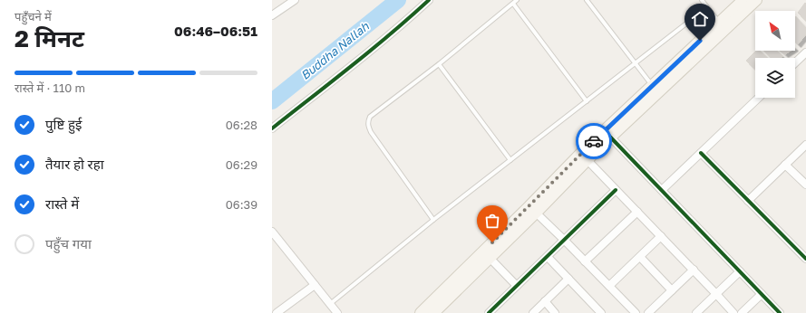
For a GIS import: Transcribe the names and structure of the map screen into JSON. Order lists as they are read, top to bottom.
{
  "water": ["Buddha Nallah"],
  "north": "top left",
  "page": {
    "heading": ["2 मिनट", "पहुँचने में", "06:46–06:51"],
    "bar": "रास्ते में · 110 m",
    "list": [
      ["पुष्टि हुई", "06:28"],
      ["तैयार हो रहा", "06:29"],
      ["रास्ते में", "06:39"],
      "पहुँच गया"
    ]
  }
}
